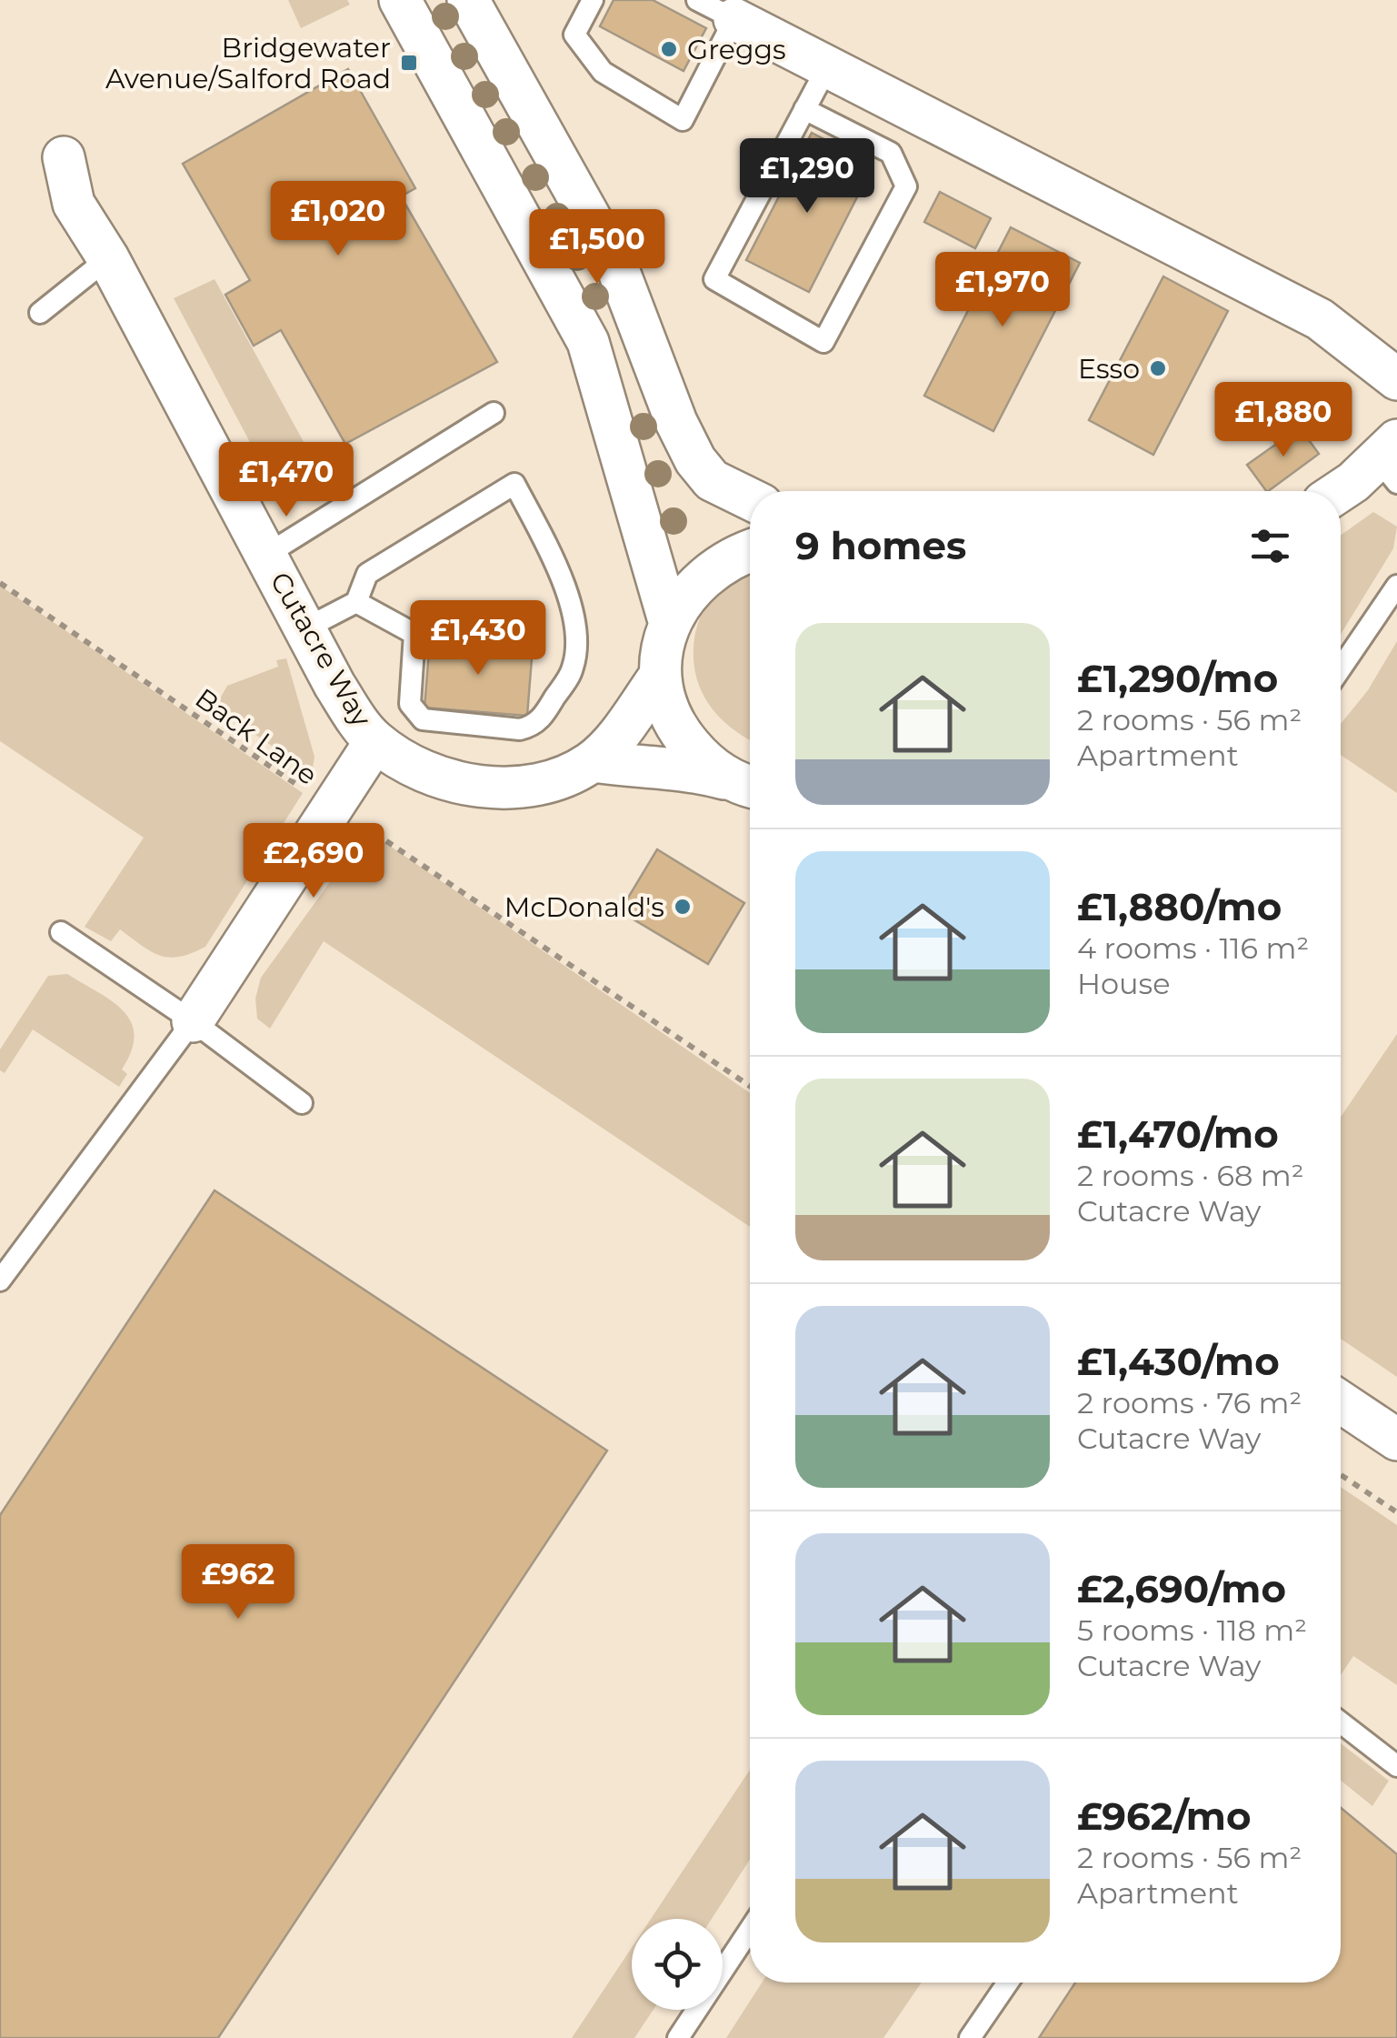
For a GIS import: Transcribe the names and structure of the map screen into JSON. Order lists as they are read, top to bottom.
{
  "streets": {
    "street": ["Cutacre Way"],
    "path": ["Back Lane"]
  },
  "places": {
    "other": ["Greggs", "Esso", "McDonald's"],
    "transit": ["Bridgewater Avenue/Salford Road"]
  },
  "page": {
    "price": [
      "£1,290",
      "£1,020",
      "£1,500",
      "£1,970",
      "£1,880",
      "£1,470",
      "£1,430",
      "£2,690",
      "£962"
    ],
    "heading": "9 homes",
    "list": [
      {
        "name": "£1,290/mo",
        "note": "2 rooms · 56 m² · Apartment"
      },
      {
        "name": "£1,880/mo",
        "note": "4 rooms · 116 m² · House"
      },
      {
        "name": "£1,470/mo",
        "note": "2 rooms · 68 m² · Cutacre Way"
      },
      {
        "name": "£1,430/mo",
        "note": "2 rooms · 76 m² · Cutacre Way"
      },
      {
        "name": "£2,690/mo",
        "note": "5 rooms · 118 m² · Cutacre Way"
      },
      {
        "name": "£962/mo",
        "note": "2 rooms · 56 m² · Apartment"
      }
    ]
  }
}
